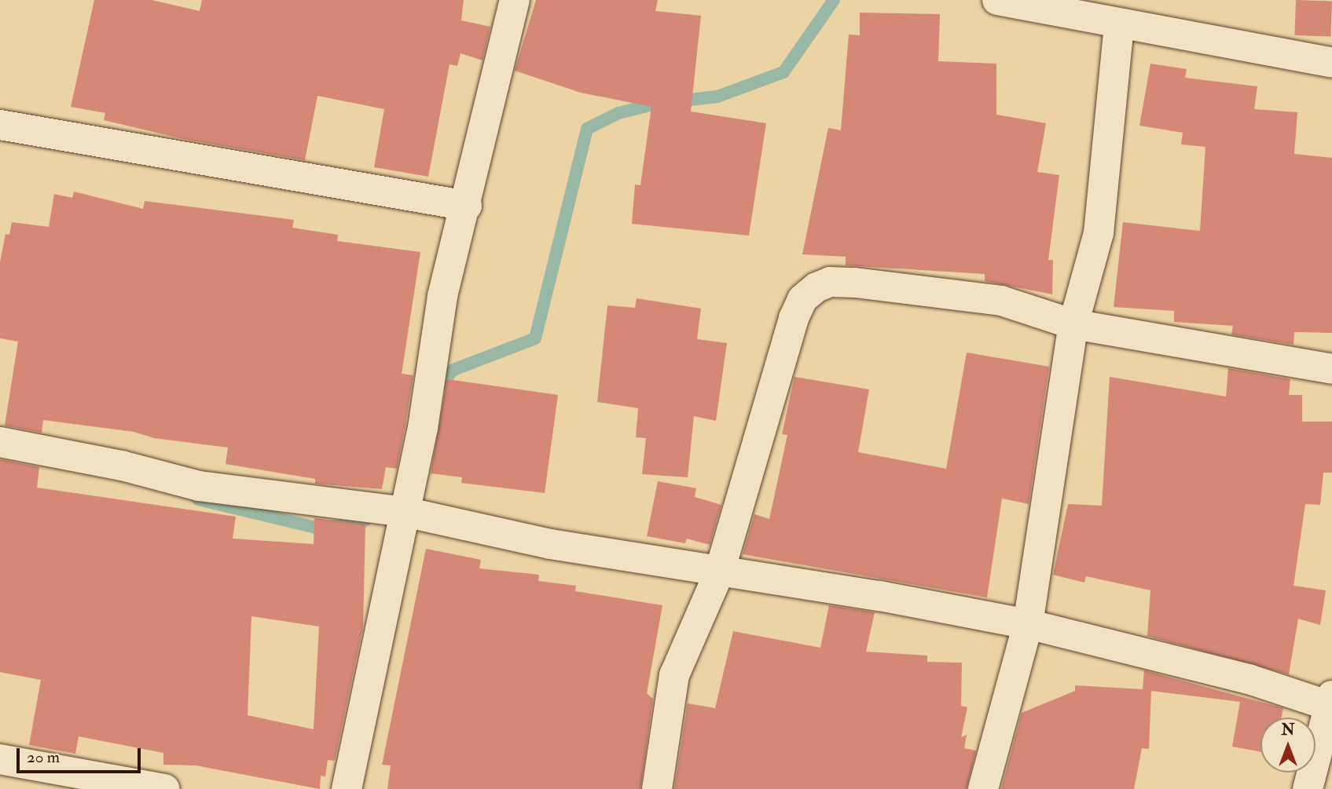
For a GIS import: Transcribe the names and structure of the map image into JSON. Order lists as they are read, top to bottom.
{
  "scale_bar": "20 m",
  "north": "top"
}
